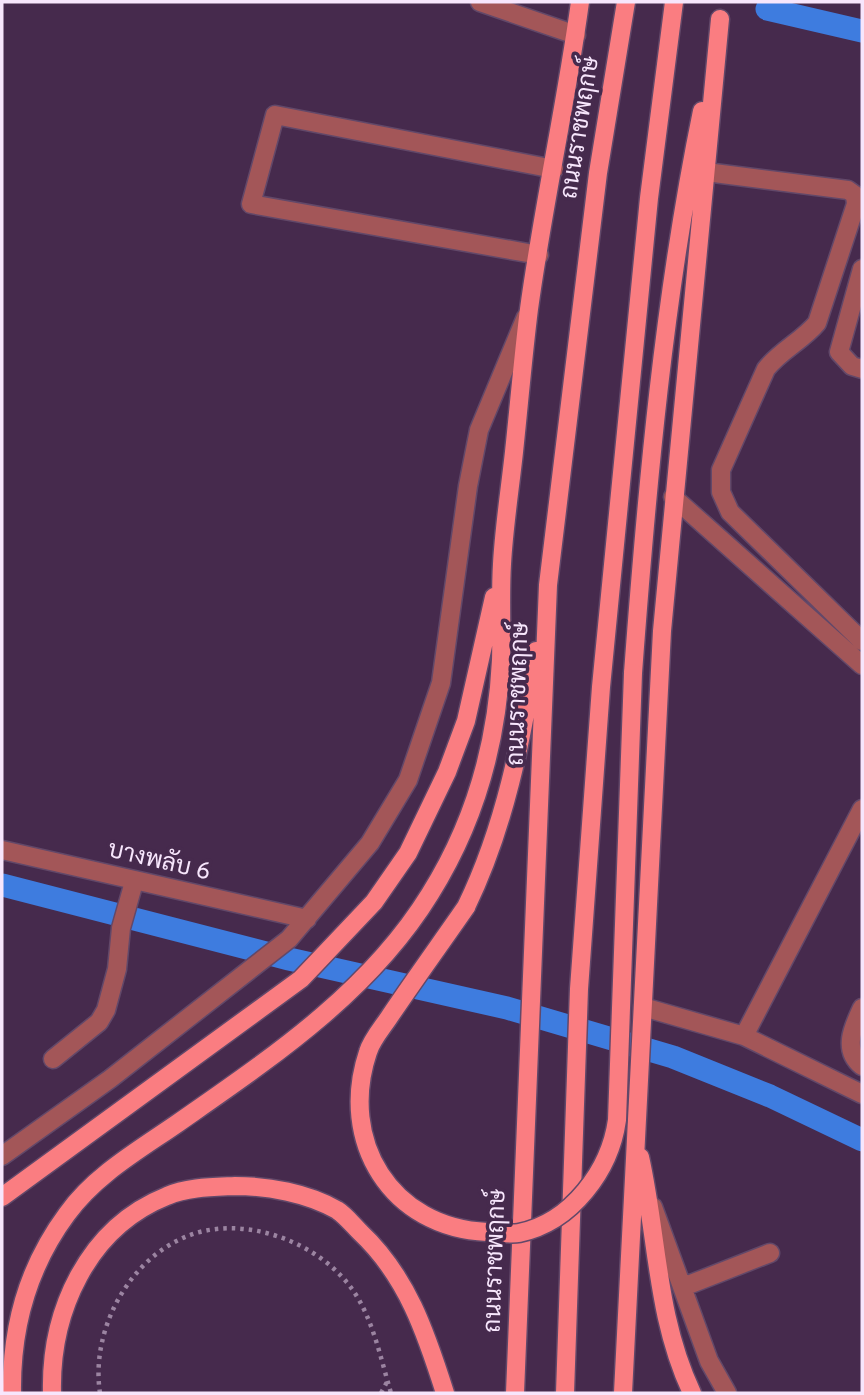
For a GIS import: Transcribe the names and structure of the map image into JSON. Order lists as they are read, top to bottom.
{
  "streets": {
    "main road": ["ถนนราชพฤกษ์"],
    "street": ["บางพลับ 6"]
  }
}
